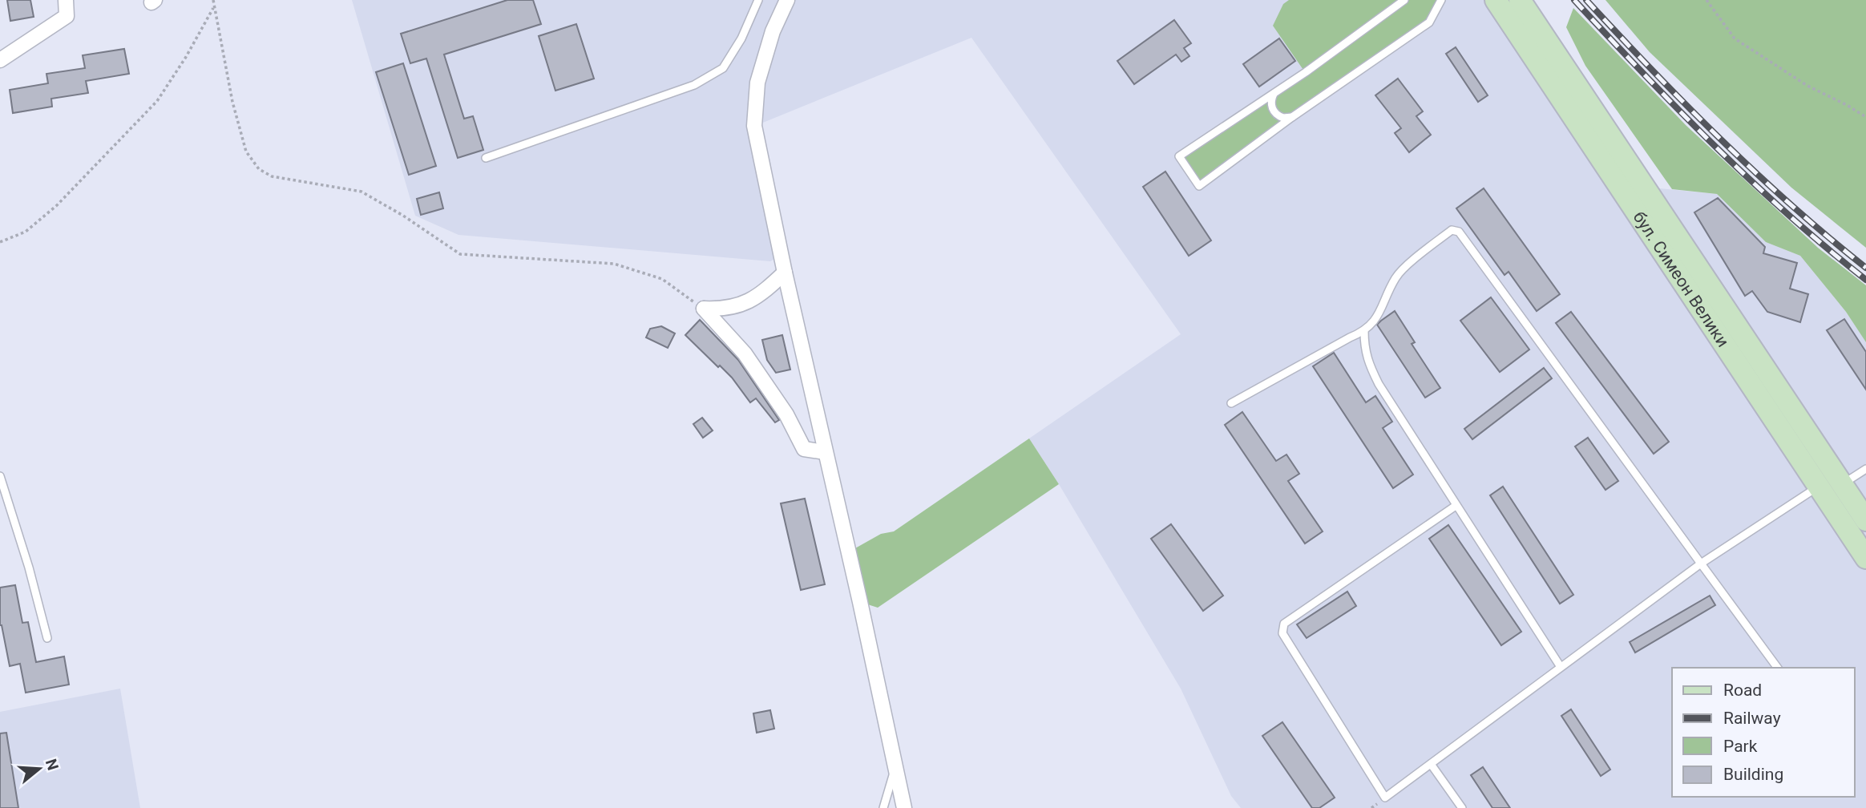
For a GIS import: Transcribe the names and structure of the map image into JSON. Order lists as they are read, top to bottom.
{
  "streets": {
    "main road": ["бул. Симеон Велики"]
  },
  "legend": [
    "Road",
    "Railway",
    "Park",
    "Building"
  ],
  "north": "right"
}
